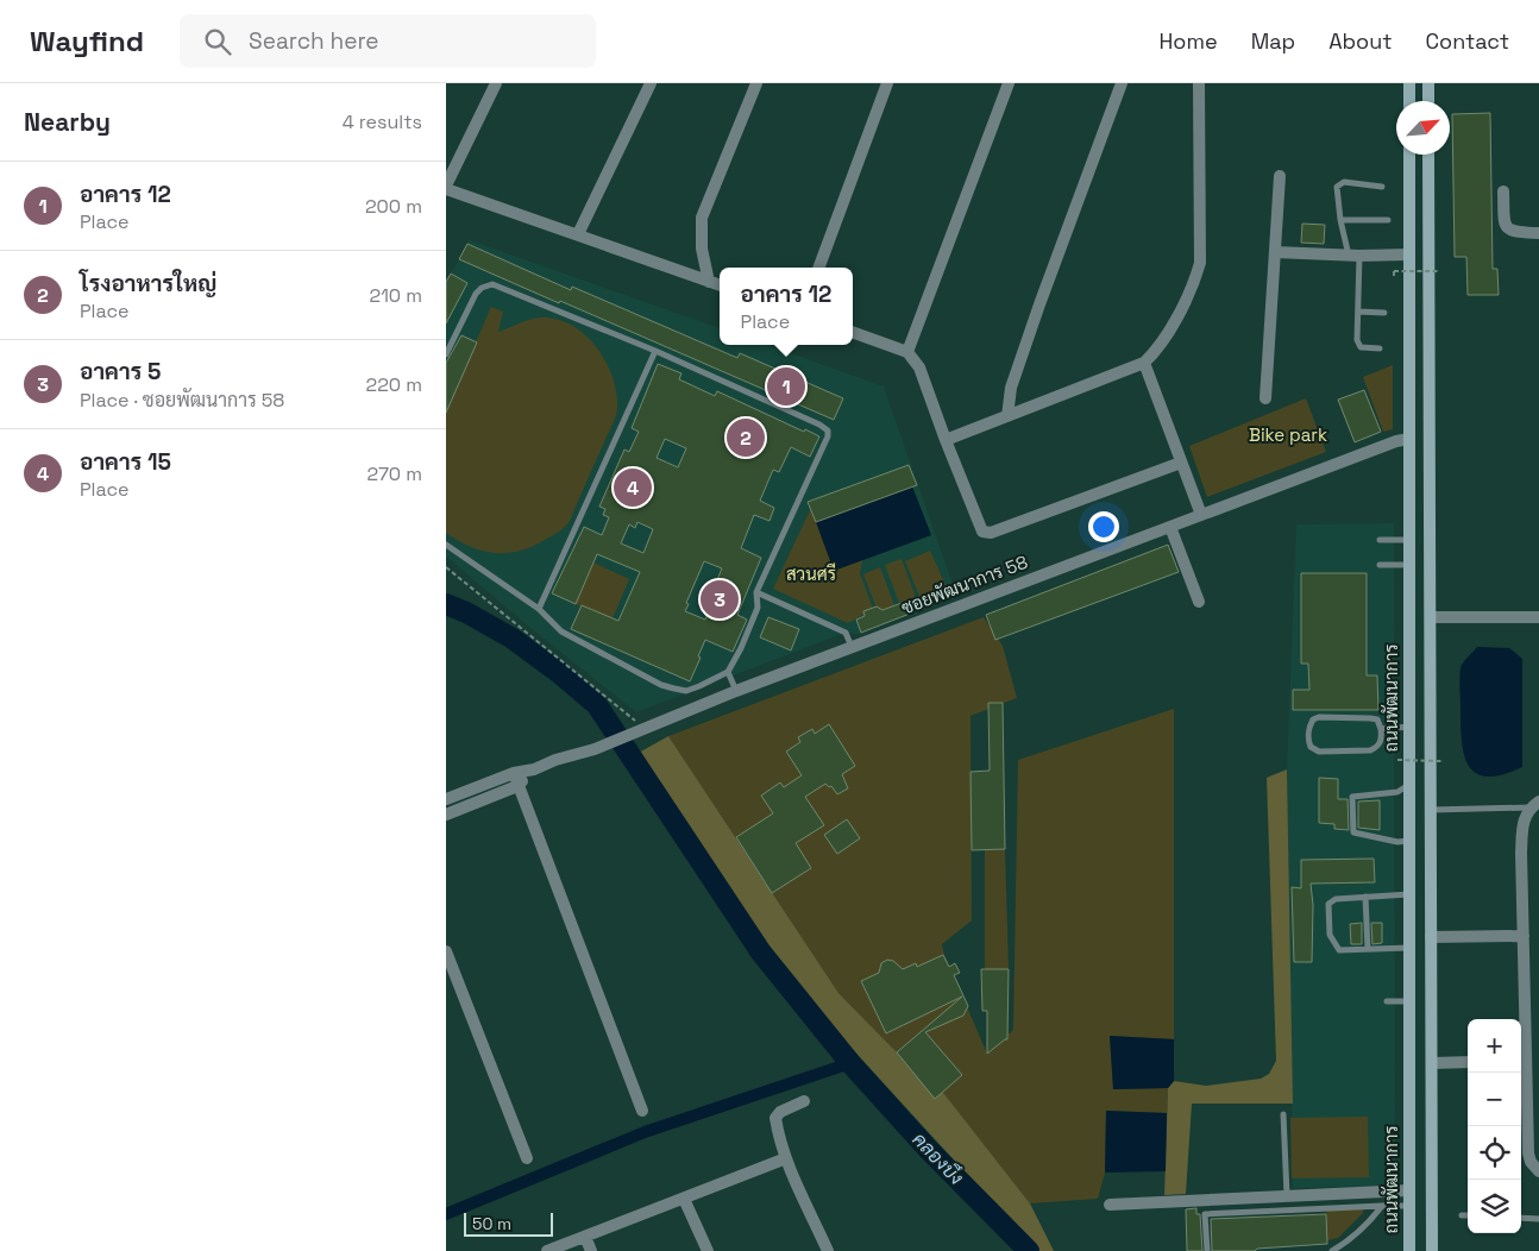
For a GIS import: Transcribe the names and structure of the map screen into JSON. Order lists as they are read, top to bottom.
{
  "streets": {
    "main road": ["ถนนพัฒนาการ"],
    "street": ["ซอยพัฒนาการ 58"]
  },
  "crossings": [
    ["ซอยพัฒนาการ 58", "ถนนพัฒนาการ"]
  ],
  "water": ["คลองบึง"],
  "parks": ["Bike park", "สวนศรี"],
  "scale_bar": "50 m",
  "north": "top right",
  "page": {
    "header": "Wayfind",
    "search": "Search here",
    "nav": [
      "Home",
      "Map",
      "About",
      "Contact"
    ],
    "heading": ["Nearby", "4 results"],
    "list": [
      {
        "mark": "1",
        "name": "อาคาร 12",
        "note": "Place",
        "value": "200 m"
      },
      {
        "mark": "2",
        "name": "โรงอาหารใหญ่",
        "note": "Place",
        "value": "210 m"
      },
      {
        "mark": "3",
        "name": "อาคาร 5",
        "note": "Place · ซอยพัฒนาการ 58",
        "value": "220 m"
      },
      {
        "mark": "4",
        "name": "อาคาร 15",
        "note": "Place",
        "value": "270 m"
      }
    ],
    "popup": ["อาคาร 12", "Place"],
    "pins": [
      "1",
      "2",
      "4",
      "3"
    ],
    "map_buttons": ["+", "−"],
    "scale": "50 m"
  }
}
